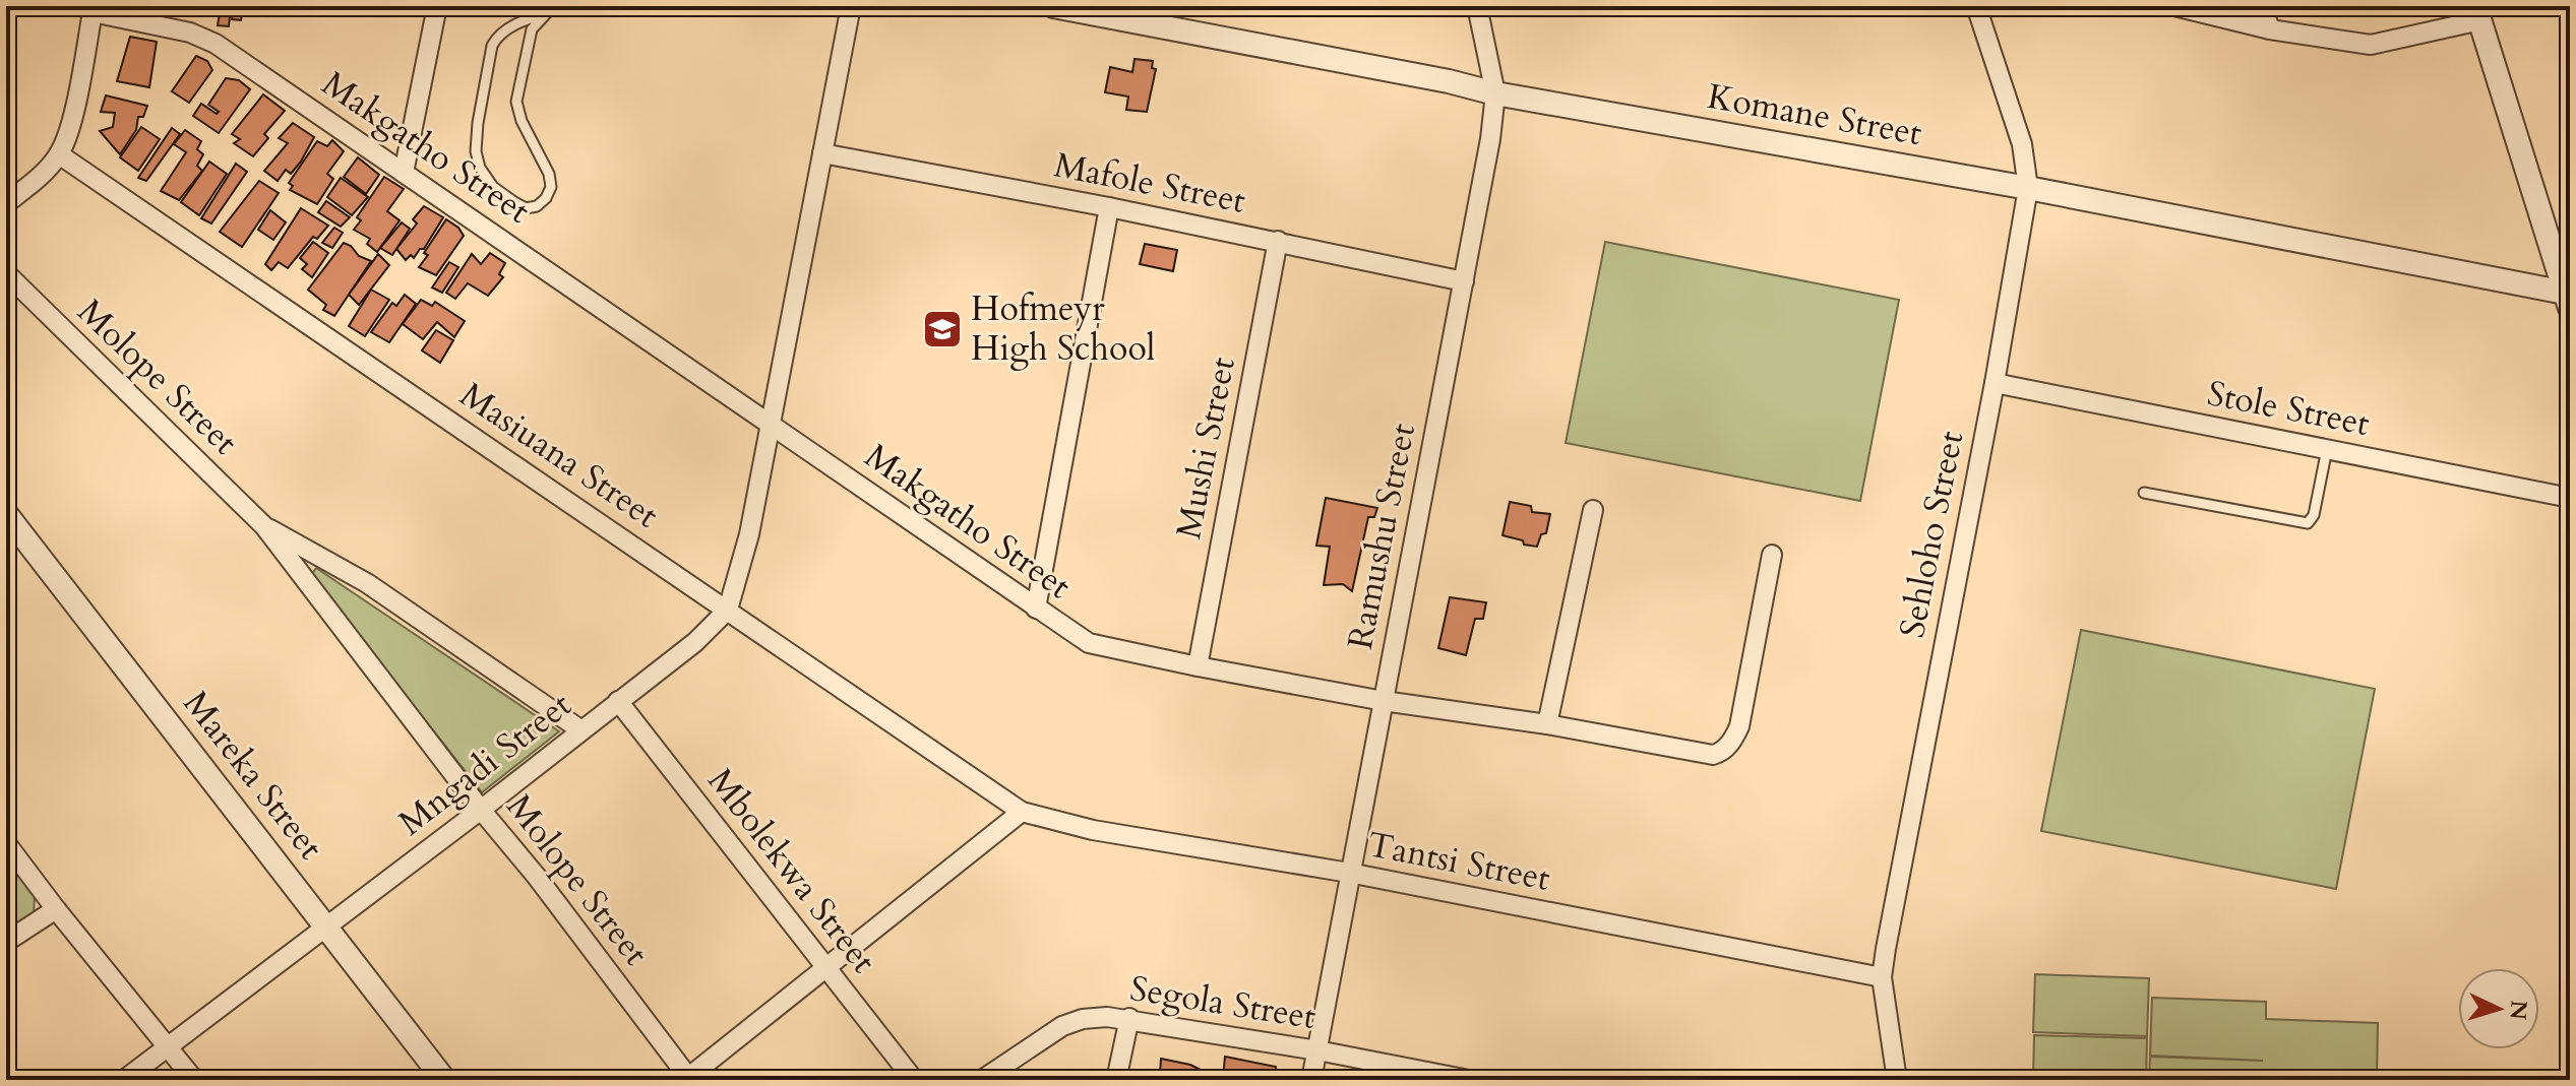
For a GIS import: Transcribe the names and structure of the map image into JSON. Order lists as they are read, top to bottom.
{
  "streets": {
    "street": [
      "Komane Street",
      "Makgatho Street",
      "Mafole Street",
      "Molope Street",
      "Stole Street",
      "Mushi Street",
      "Masiuana Street",
      "Sehloho Street",
      "Ramushu Street",
      "Mngadi Street",
      "Mareka Street",
      "Tantsi Street",
      "Mbolekwa Street",
      "Segola Street"
    ]
  },
  "crossings": [
    ["Komane Street", "Sehloho Street"],
    ["Komane Street", "Ramushu Street"],
    ["Makgatho Street", "Mushi Street"],
    ["Makgatho Street", "Ramushu Street"],
    ["Makgatho Street", "Mngadi Street"],
    ["Mafole Street", "Mushi Street"],
    ["Mafole Street", "Ramushu Street"],
    ["Mafole Street", "Mngadi Street"],
    ["Molope Street", "Mngadi Street"],
    ["Stole Street", "Sehloho Street"],
    ["Masiuana Street", "Mngadi Street"],
    ["Masiuana Street", "Tantsi Street"],
    ["Sehloho Street", "Tantsi Street"],
    ["Ramushu Street", "Tantsi Street"],
    ["Ramushu Street", "Segola Street"],
    ["Mngadi Street", "Mareka Street"],
    ["Mngadi Street", "Mbolekwa Street"]
  ],
  "places": {
    "school or university": ["Hofmeyr High School"]
  },
  "north": "right"
}
